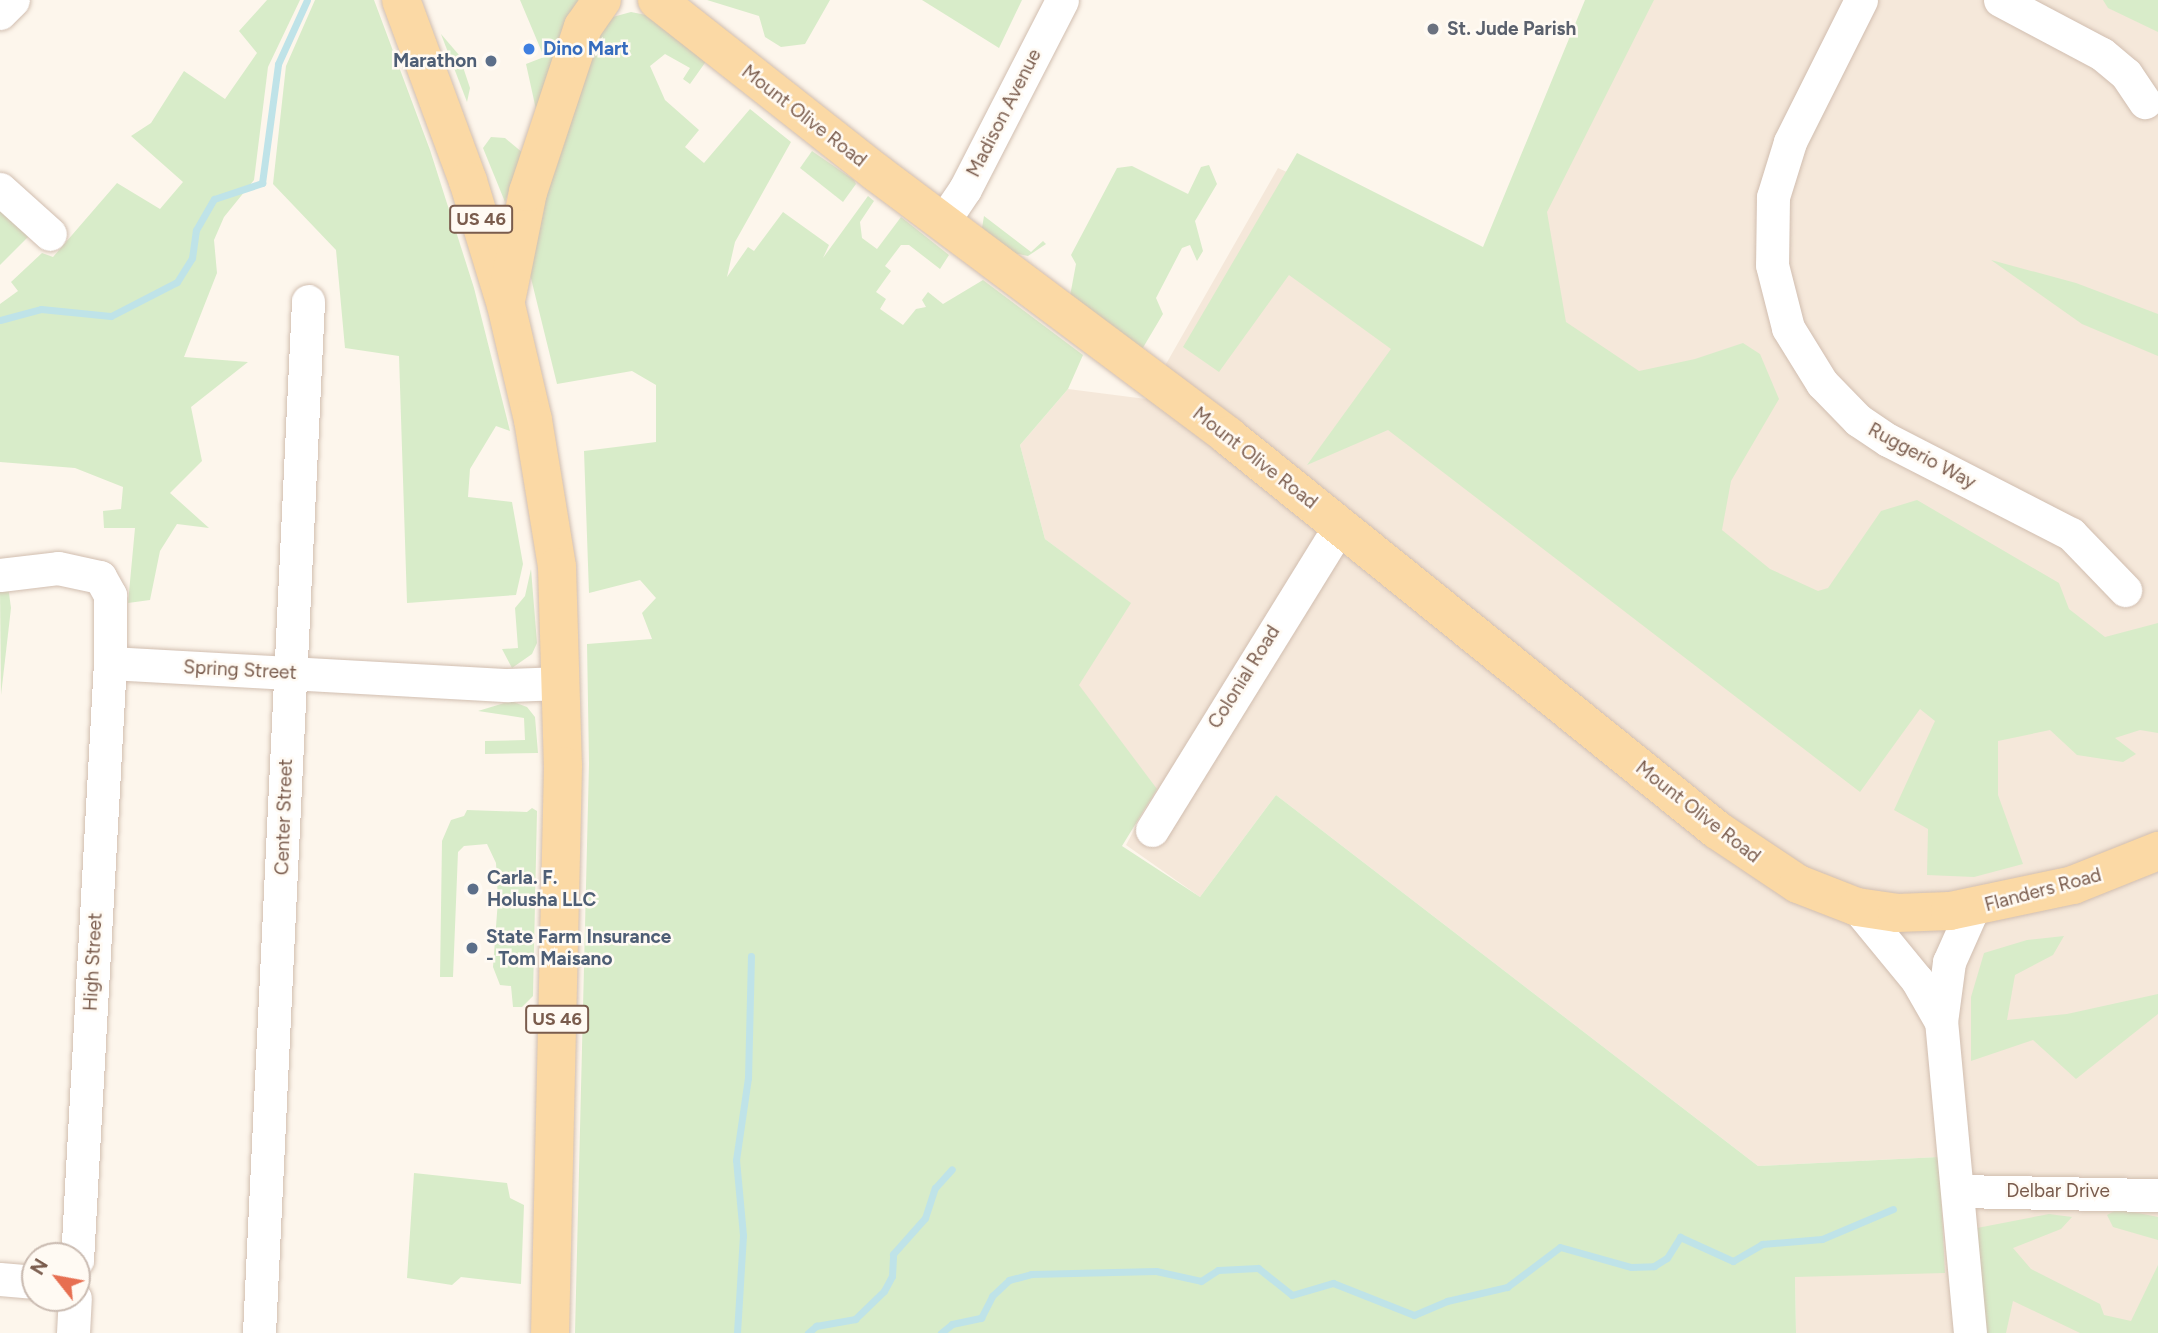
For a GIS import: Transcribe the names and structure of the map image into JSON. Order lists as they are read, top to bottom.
{
  "streets": {
    "main road": ["Mount Olive Road", "US 46", "Flanders Road"],
    "street": [
      "Madison Avenue",
      "Ruggerio Way",
      "Spring Street",
      "Colonial Road",
      "Center Street",
      "High Street",
      "Delbar Drive"
    ]
  },
  "crossings": [
    ["Madison Avenue", "Mount Olive Road"],
    ["Mount Olive Road", "Colonial Road"],
    ["Mount Olive Road", "Flanders Road"],
    ["Mount Olive Road", "Delbar Drive"],
    ["US 46", "Spring Street"],
    ["Spring Street", "Center Street"],
    ["Spring Street", "High Street"]
  ],
  "places": [
    "St. Jude Parish",
    "Dino Mart",
    "Marathon",
    "Carla. F. Holusha LLC",
    "State Farm Insurance - Tom Maisano"
  ],
  "north": "top left"
}
